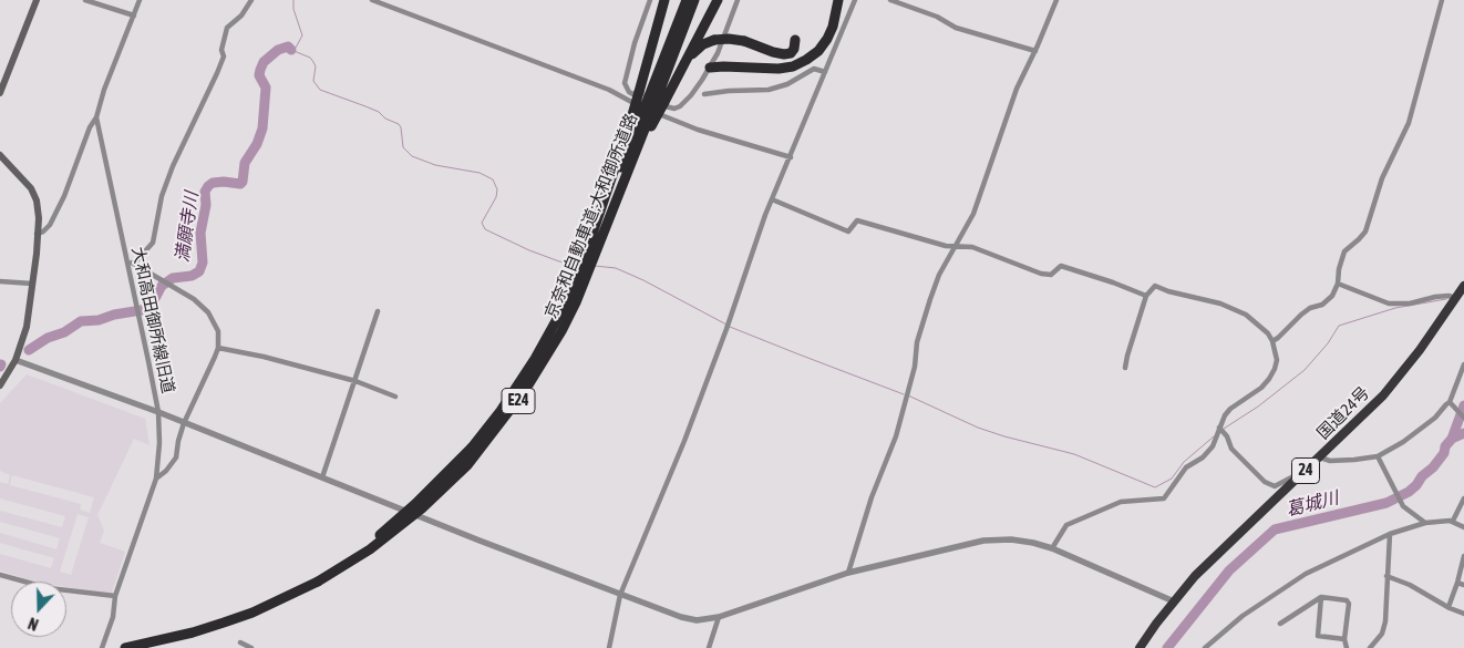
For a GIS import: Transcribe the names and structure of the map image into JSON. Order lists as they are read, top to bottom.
{
  "streets": {
    "highway": [
      "京奈和自動車道;大和御所道路",
      "E24",
      "国道24号",
      "24"
    ],
    "street": ["大和高田御所線旧道"]
  },
  "water": ["満願寺川", "葛城川"],
  "north": "bottom"
}
